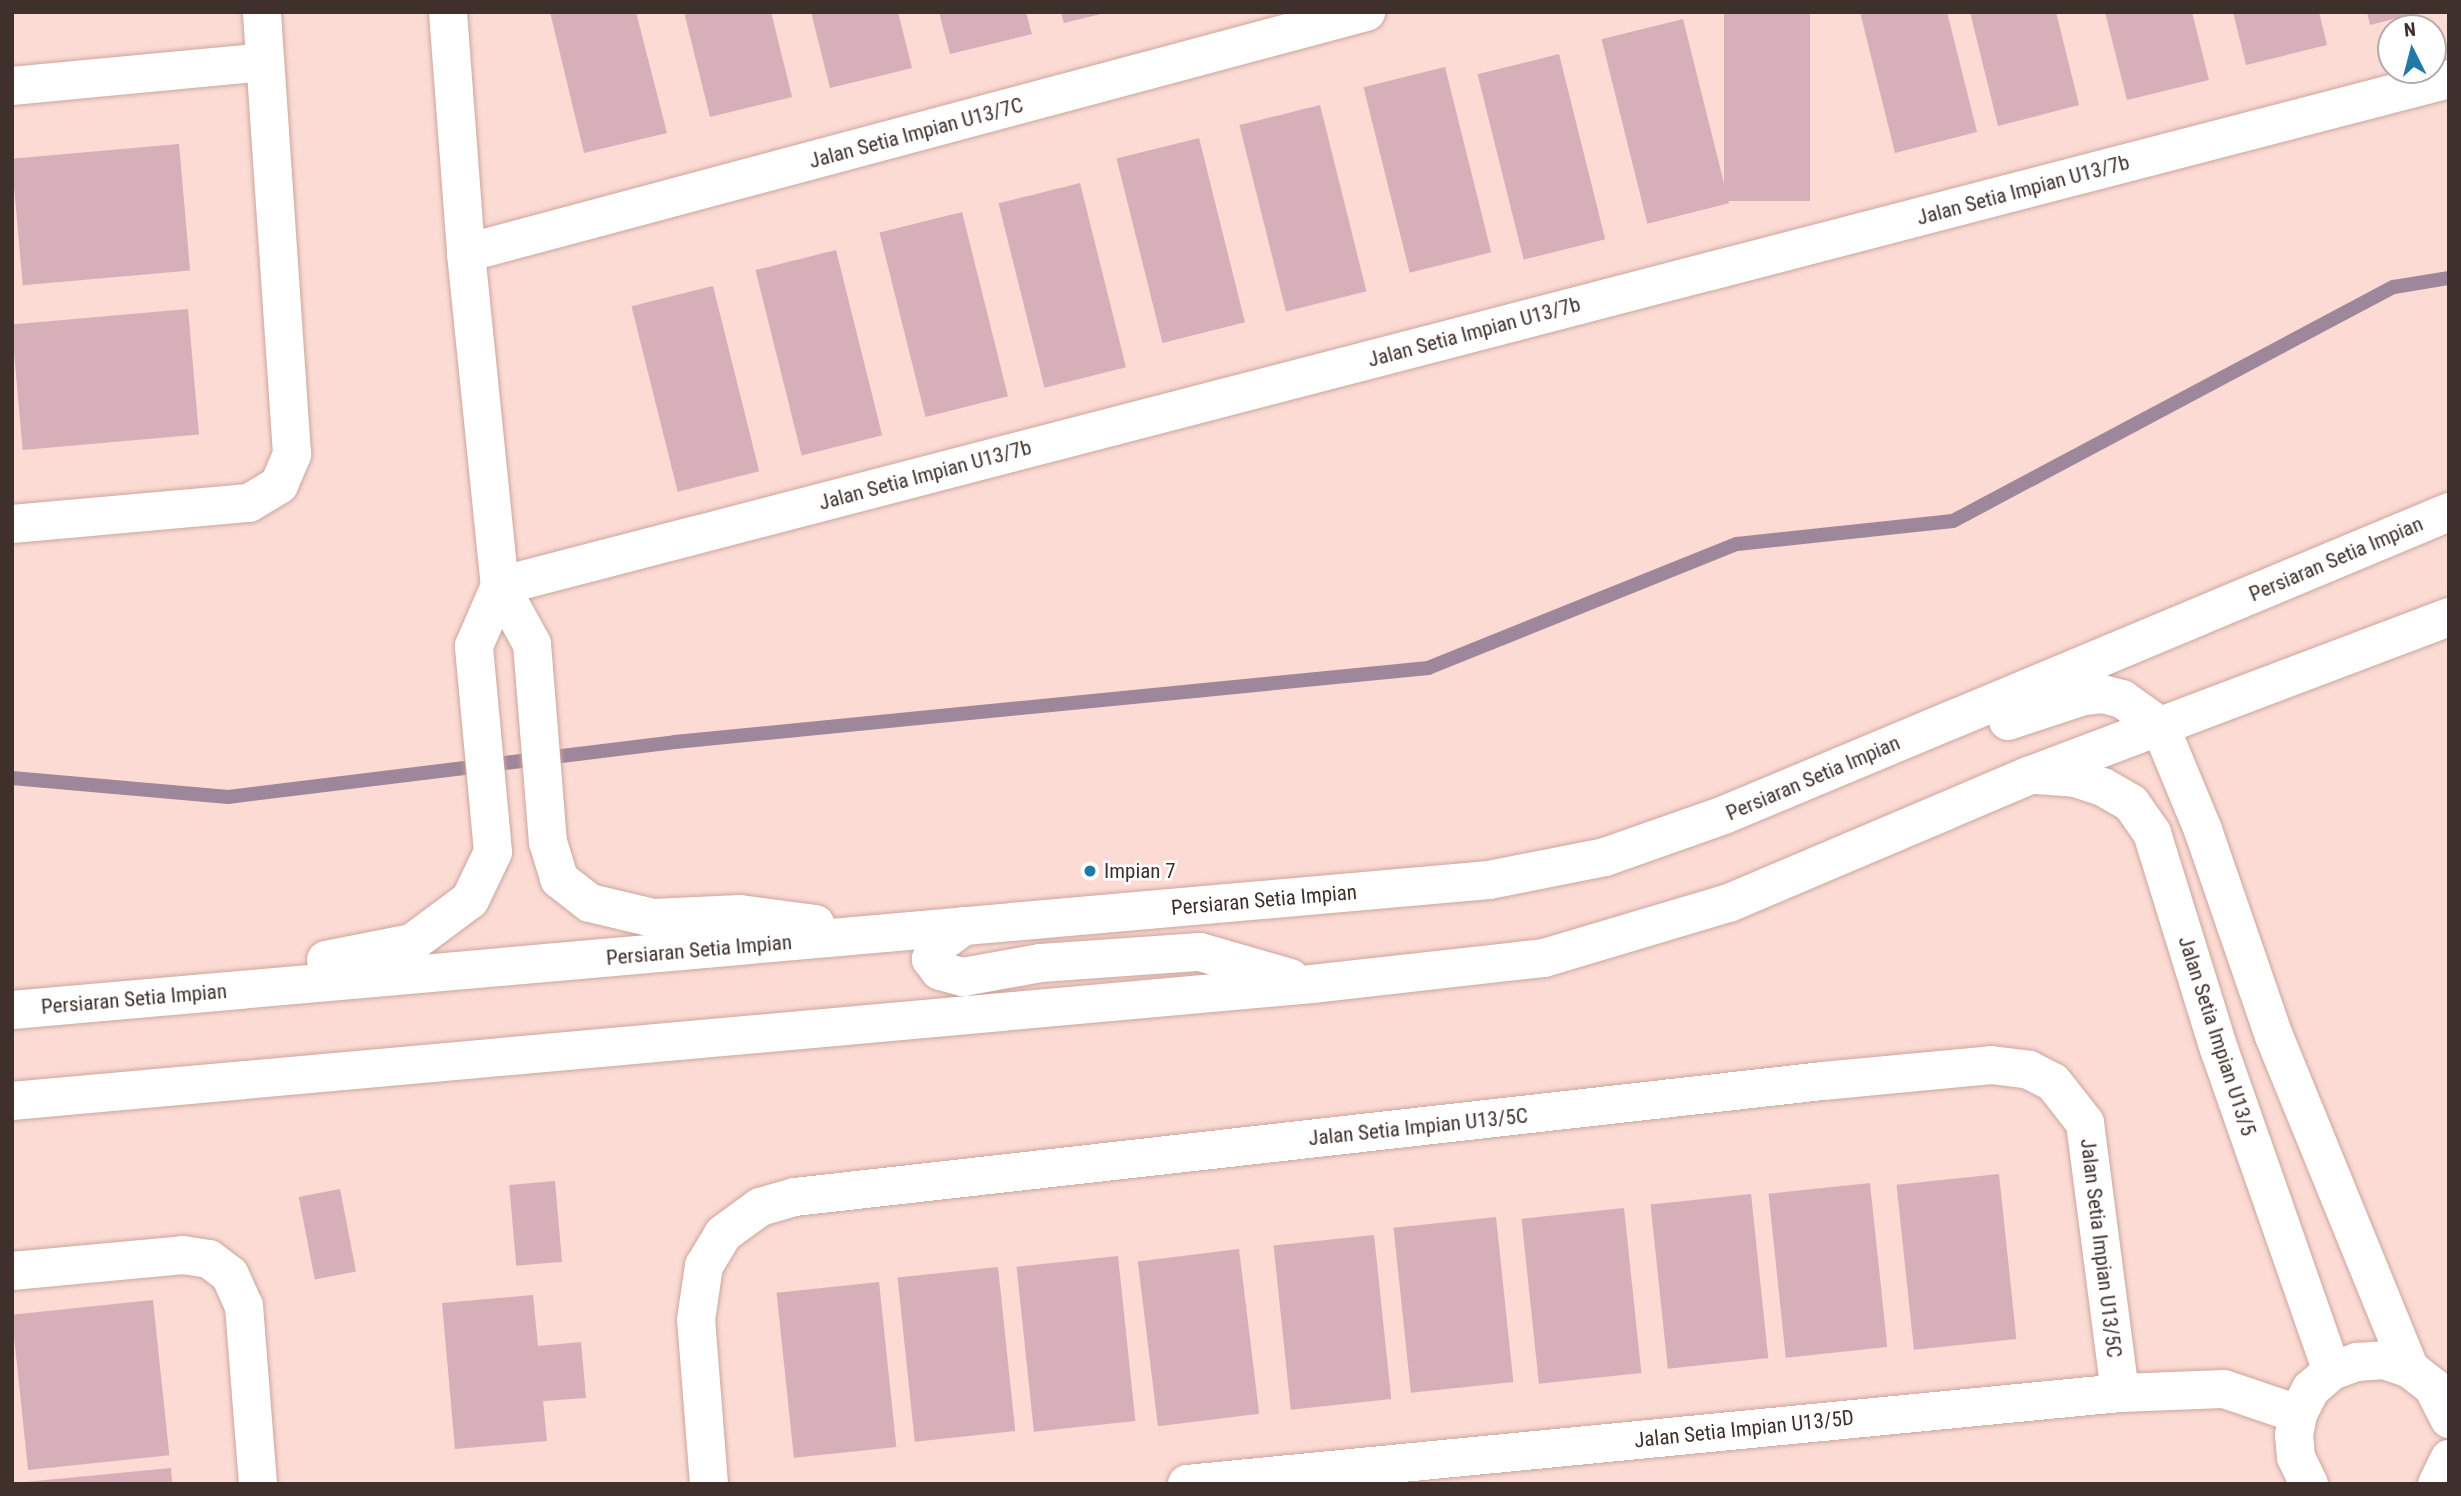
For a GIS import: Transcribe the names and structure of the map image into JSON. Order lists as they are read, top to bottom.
{
  "streets": {
    "street": [
      "Jalan Setia Impian U13/7C",
      "Jalan Setia Impian U13/7b",
      "Persiaran Setia Impian",
      "Jalan Setia Impian U13/5",
      "Jalan Setia Impian U13/5C",
      "Jalan Setia Impian U13/5D"
    ]
  },
  "crossings": [
    ["Jalan Setia Impian U13/5C", "Jalan Setia Impian U13/5D"]
  ],
  "places": ["Impian 7"],
  "north": "top"
}
